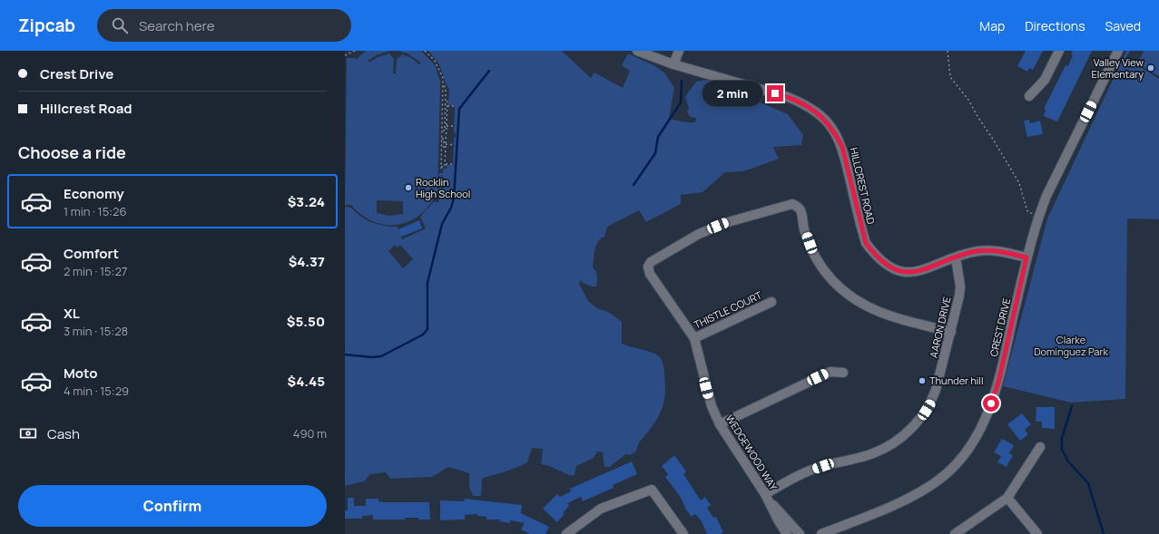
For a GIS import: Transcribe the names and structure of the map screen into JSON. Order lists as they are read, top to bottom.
{
  "streets": {
    "street": [
      "HILLCREST ROAD",
      "THISTLE COURT",
      "AARON DRIVE",
      "CREST DRIVE",
      "WEDGEWOOD WAY"
    ]
  },
  "crossings": [
    ["HILLCREST ROAD", "AARON DRIVE"],
    ["HILLCREST ROAD", "CREST DRIVE"],
    ["THISTLE COURT", "WEDGEWOOD WAY"],
    ["AARON DRIVE", "WEDGEWOOD WAY"]
  ],
  "parks": ["Clarke Dominguez Park"],
  "places": ["Valley View Elementary", "Rocklin High School", "Thunder hill"],
  "page": {
    "header": "Zipcab",
    "search": "Search here",
    "nav": ["Map", "Directions", "Saved"],
    "banner": ["Crest Drive", "Hillcrest Road"],
    "bubble": "2 min",
    "heading": "Choose a ride",
    "list": [
      {
        "name": "Economy",
        "note": "1 min · 15:26",
        "value": "$3.24"
      },
      {
        "name": "Comfort",
        "note": "2 min · 15:27",
        "value": "$4.37"
      },
      {
        "name": "XL",
        "note": "3 min · 15:28",
        "value": "$5.50"
      },
      {
        "name": "Moto",
        "note": "4 min · 15:29",
        "value": "$4.45"
      }
    ],
    "pay": ["Cash", "490 m"],
    "buttons": "Confirm"
  }
}
